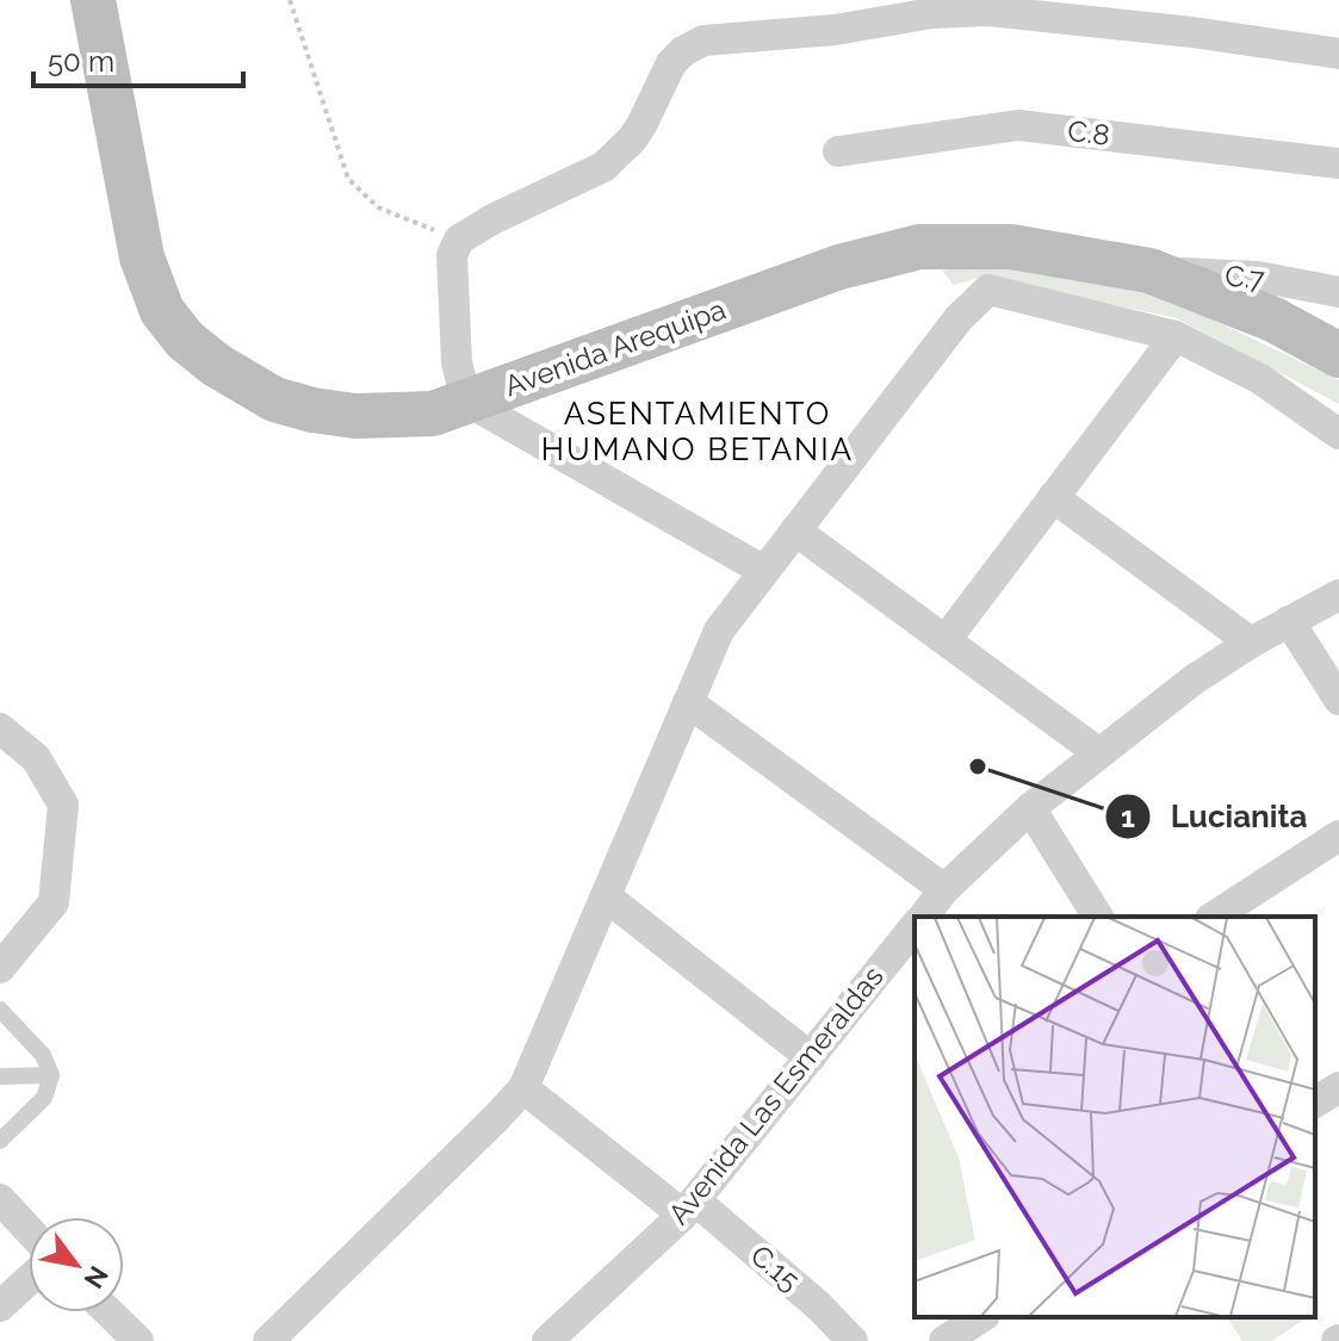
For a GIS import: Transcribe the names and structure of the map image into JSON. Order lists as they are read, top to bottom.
{
  "streets": {
    "street": [
      "C.8",
      "C.7",
      "Avenida Arequipa",
      "Avenida Las Esmeraldas",
      "C.15"
    ]
  },
  "crossings": [
    ["C.7", "Avenida Arequipa"],
    ["Avenida Las Esmeraldas", "C.15"]
  ],
  "districts": ["ASENTAMIENTO HUMANO BETANIA"],
  "places": ["Lucianita"],
  "scale_bar": "50 m",
  "north": "bottom right"
}
